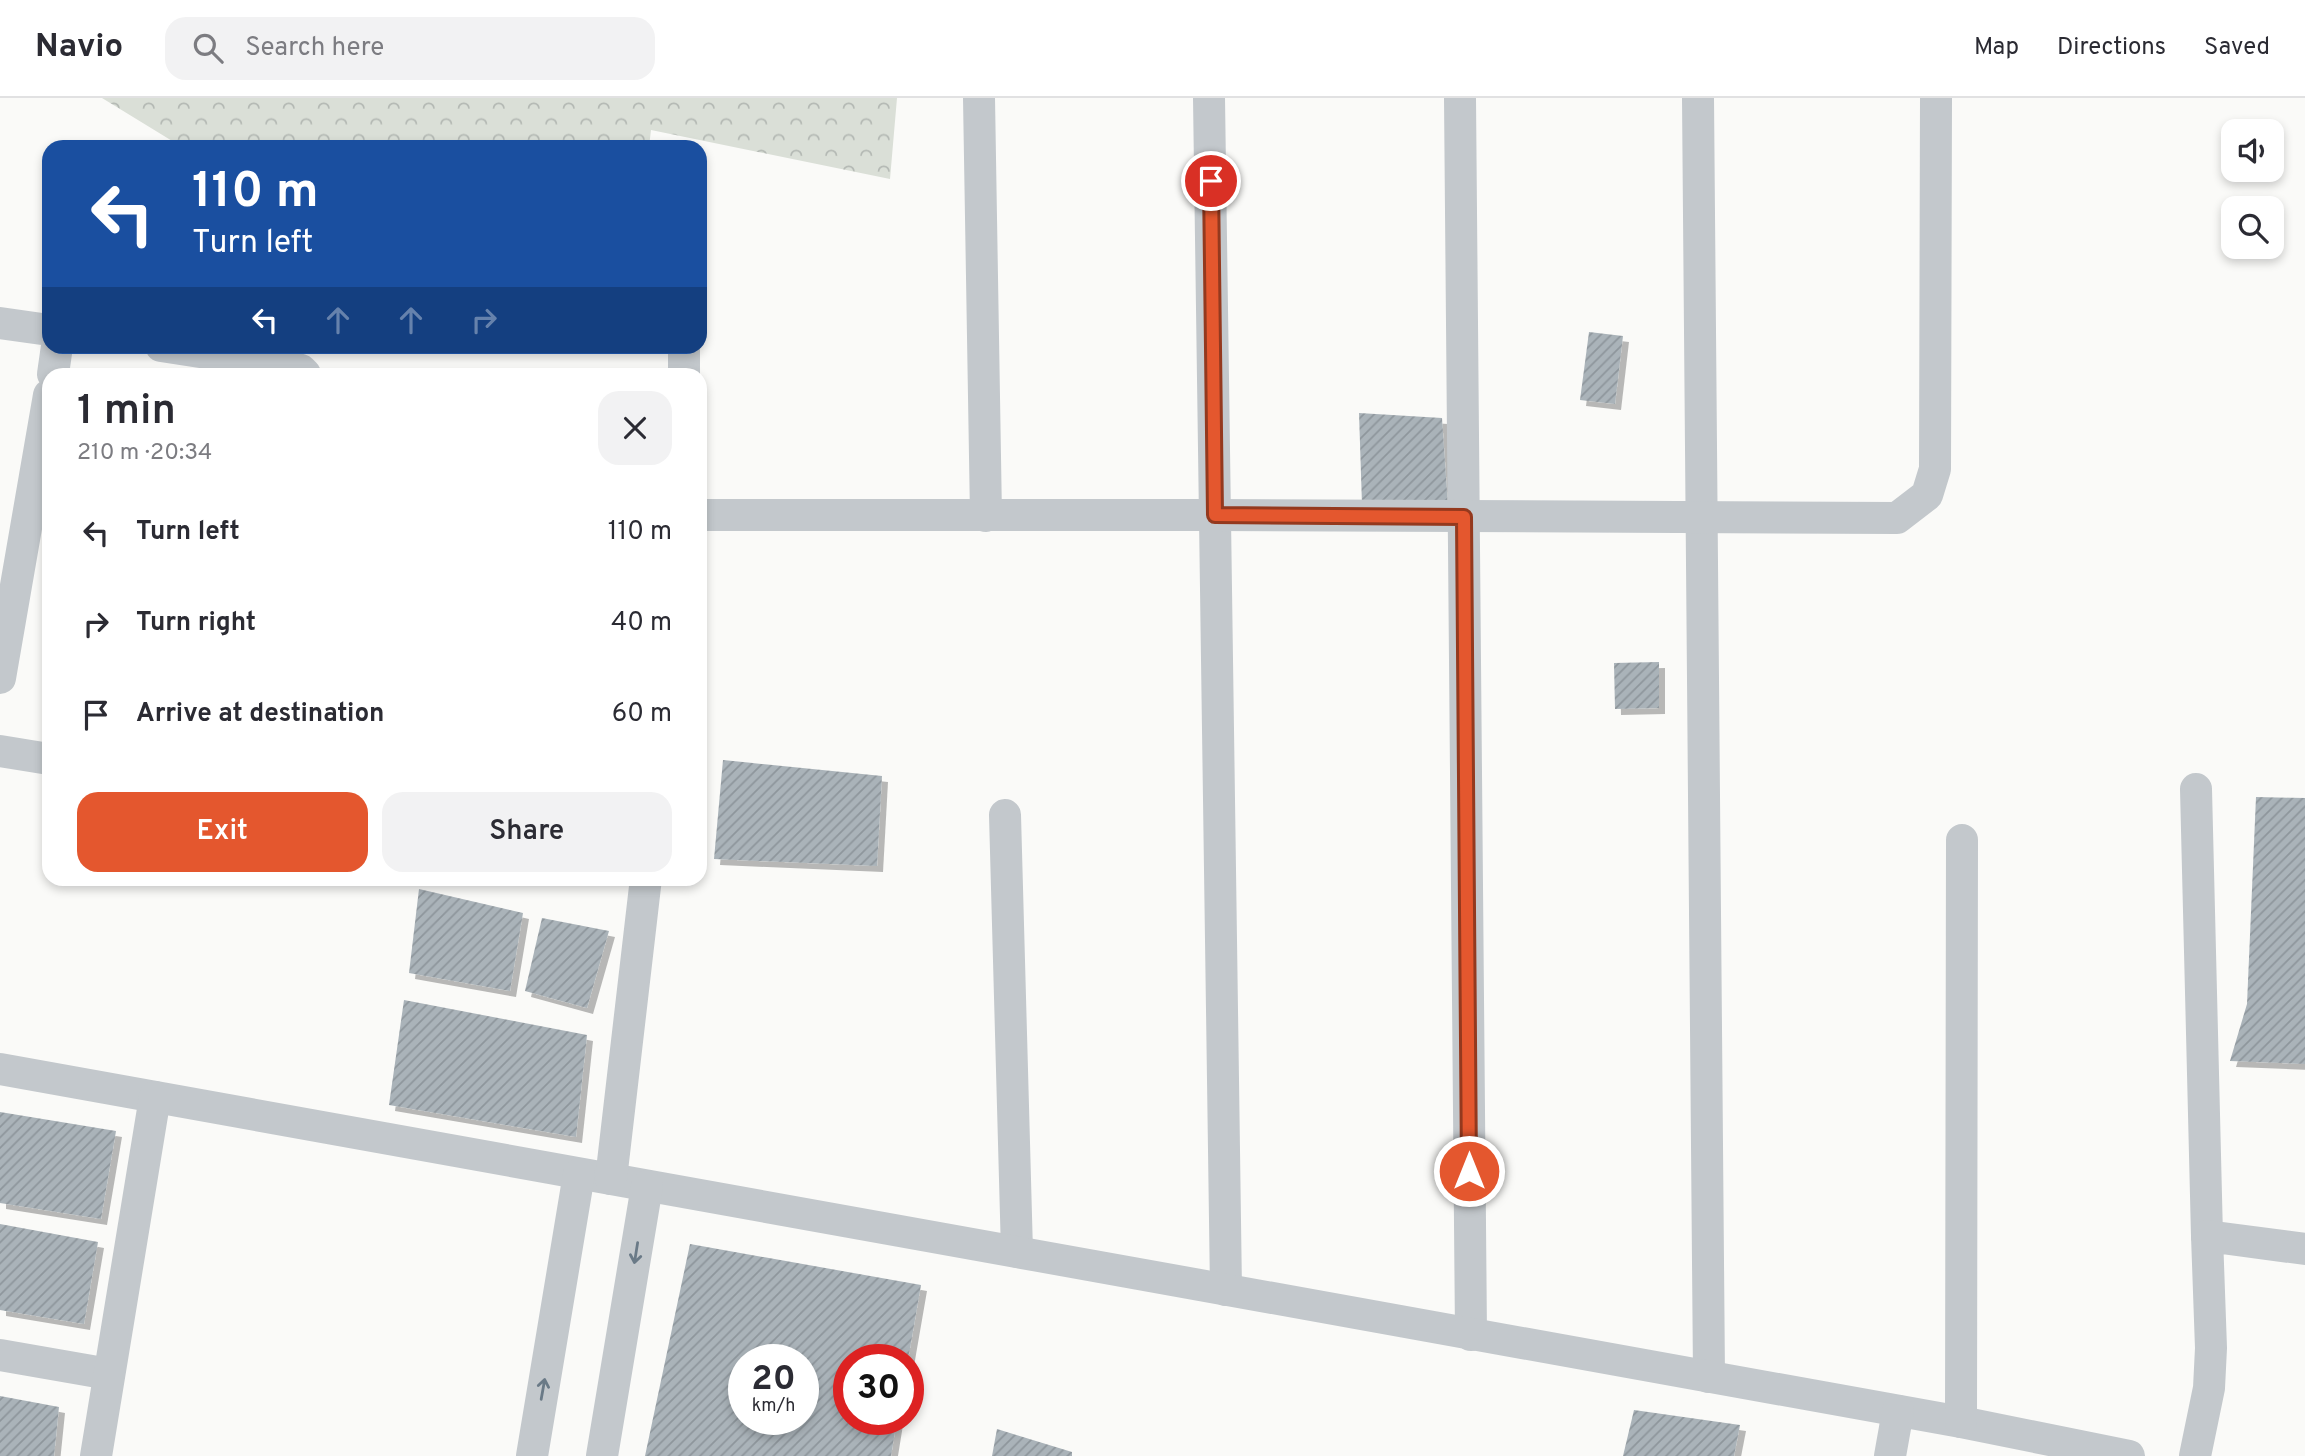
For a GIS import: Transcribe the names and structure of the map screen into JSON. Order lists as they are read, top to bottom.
{
  "page": {
    "header": "Navio",
    "search": "Search here",
    "nav": ["Map", "Directions", "Saved"],
    "turn": ["110 m", "Turn left"],
    "heading": ["1 min", "210 m · 20:34"],
    "list": [
      {
        "name": "Turn left",
        "value": "110 m"
      },
      {
        "name": "Turn right",
        "value": "40 m"
      },
      {
        "name": "Arrive at destination",
        "value": "60 m"
      }
    ],
    "buttons": ["Exit", "Share"],
    "speed": "20 km/h",
    "limit": "30"
  }
}
